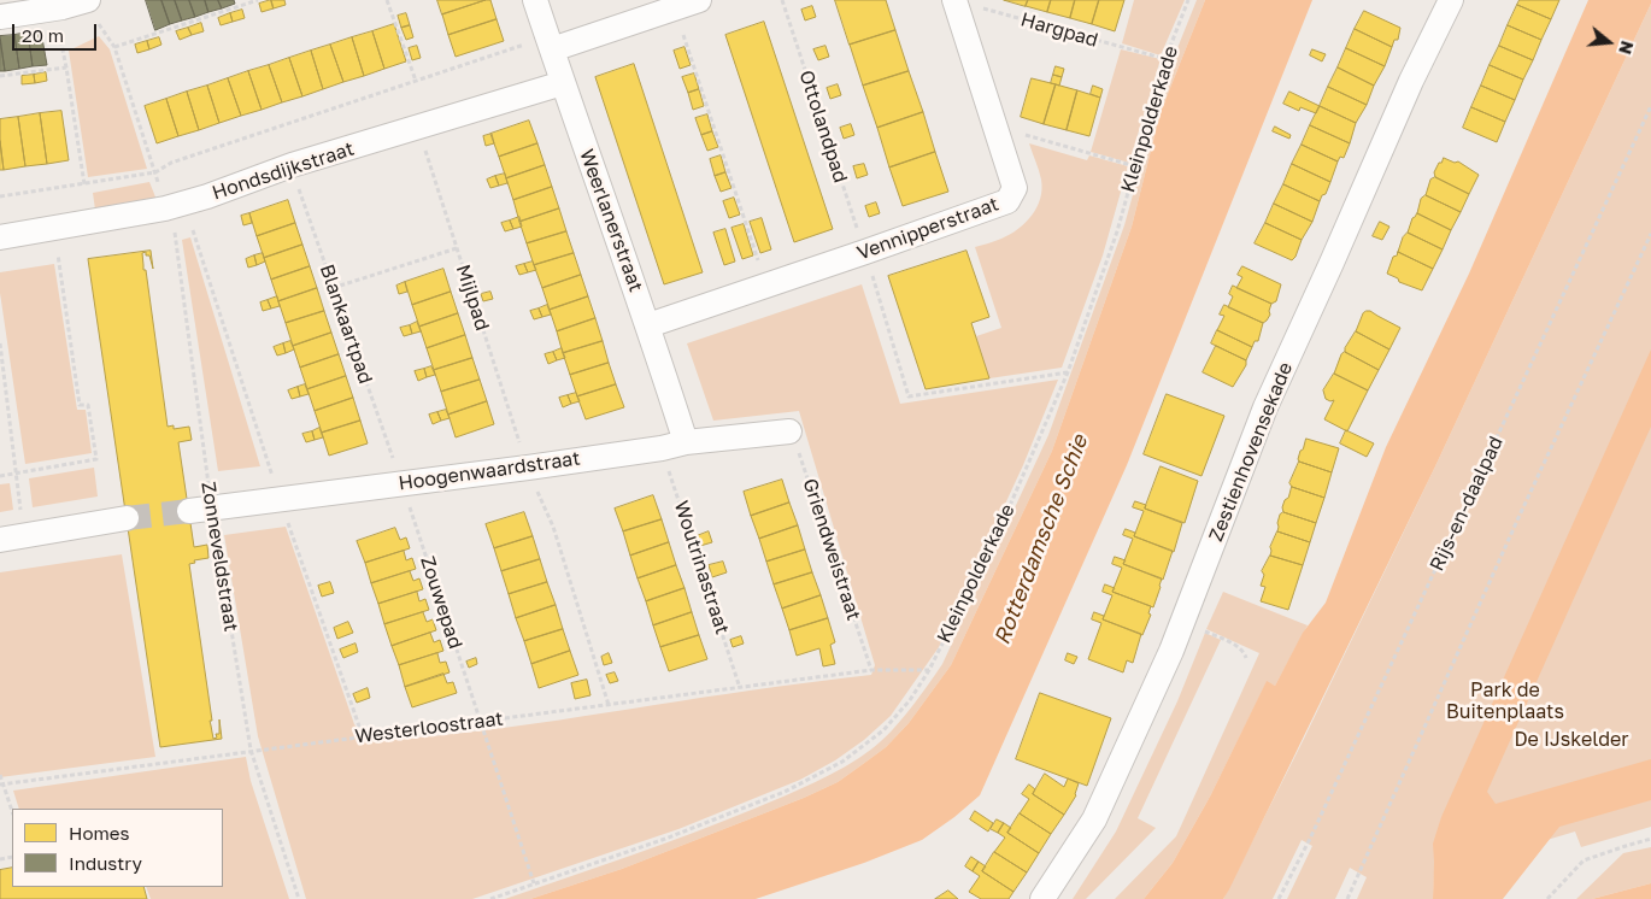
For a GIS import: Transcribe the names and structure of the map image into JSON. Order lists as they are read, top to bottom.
{
  "streets": {
    "street": [
      "Hondsdijkstraat",
      "Weerlanerstraat",
      "Vennipperstraat",
      "Zestienhovensekade",
      "Hoogenwaardstraat"
    ],
    "path": [
      "Hargpad",
      "Kleinpolderkade",
      "Ottolandpad",
      "Mijlpad",
      "Blankaartpad",
      "Rijs-en-daalpad",
      "Griendweistraat",
      "Zonneveldstraat",
      "Woutrinastraat",
      "Zouwepad",
      "Westerloostraat"
    ]
  },
  "crossings": [
    ["Hargpad", "Kleinpolderkade"],
    ["Hargpad", "Vennipperstraat"],
    ["Kleinpolderkade", "Ottolandpad"],
    ["Kleinpolderkade", "Zouwepad"],
    ["Kleinpolderkade", "Westerloostraat"],
    ["Ottolandpad", "Vennipperstraat"],
    ["Hondsdijkstraat", "Weerlanerstraat"],
    ["Hondsdijkstraat", "Mijlpad"],
    ["Hondsdijkstraat", "Blankaartpad"],
    ["Hondsdijkstraat", "Zonneveldstraat"],
    ["Weerlanerstraat", "Vennipperstraat"],
    ["Weerlanerstraat", "Hoogenwaardstraat"],
    ["Mijlpad", "Hoogenwaardstraat"],
    ["Blankaartpad", "Hoogenwaardstraat"],
    ["Blankaartpad", "Zouwepad"],
    ["Hoogenwaardstraat", "Griendweistraat"],
    ["Hoogenwaardstraat", "Zonneveldstraat"],
    ["Hoogenwaardstraat", "Woutrinastraat"],
    ["Hoogenwaardstraat", "Zouwepad"],
    ["Griendweistraat", "Westerloostraat"],
    ["Zonneveldstraat", "Westerloostraat"],
    ["Woutrinastraat", "Westerloostraat"],
    ["Zouwepad", "Westerloostraat"]
  ],
  "water": ["Rotterdamsche Schie"],
  "parks": ["Park de Buitenplaats", "De IJskelder"],
  "legend": ["Homes", "Industry"],
  "scale_bar": "20 m",
  "north": "right"
}
